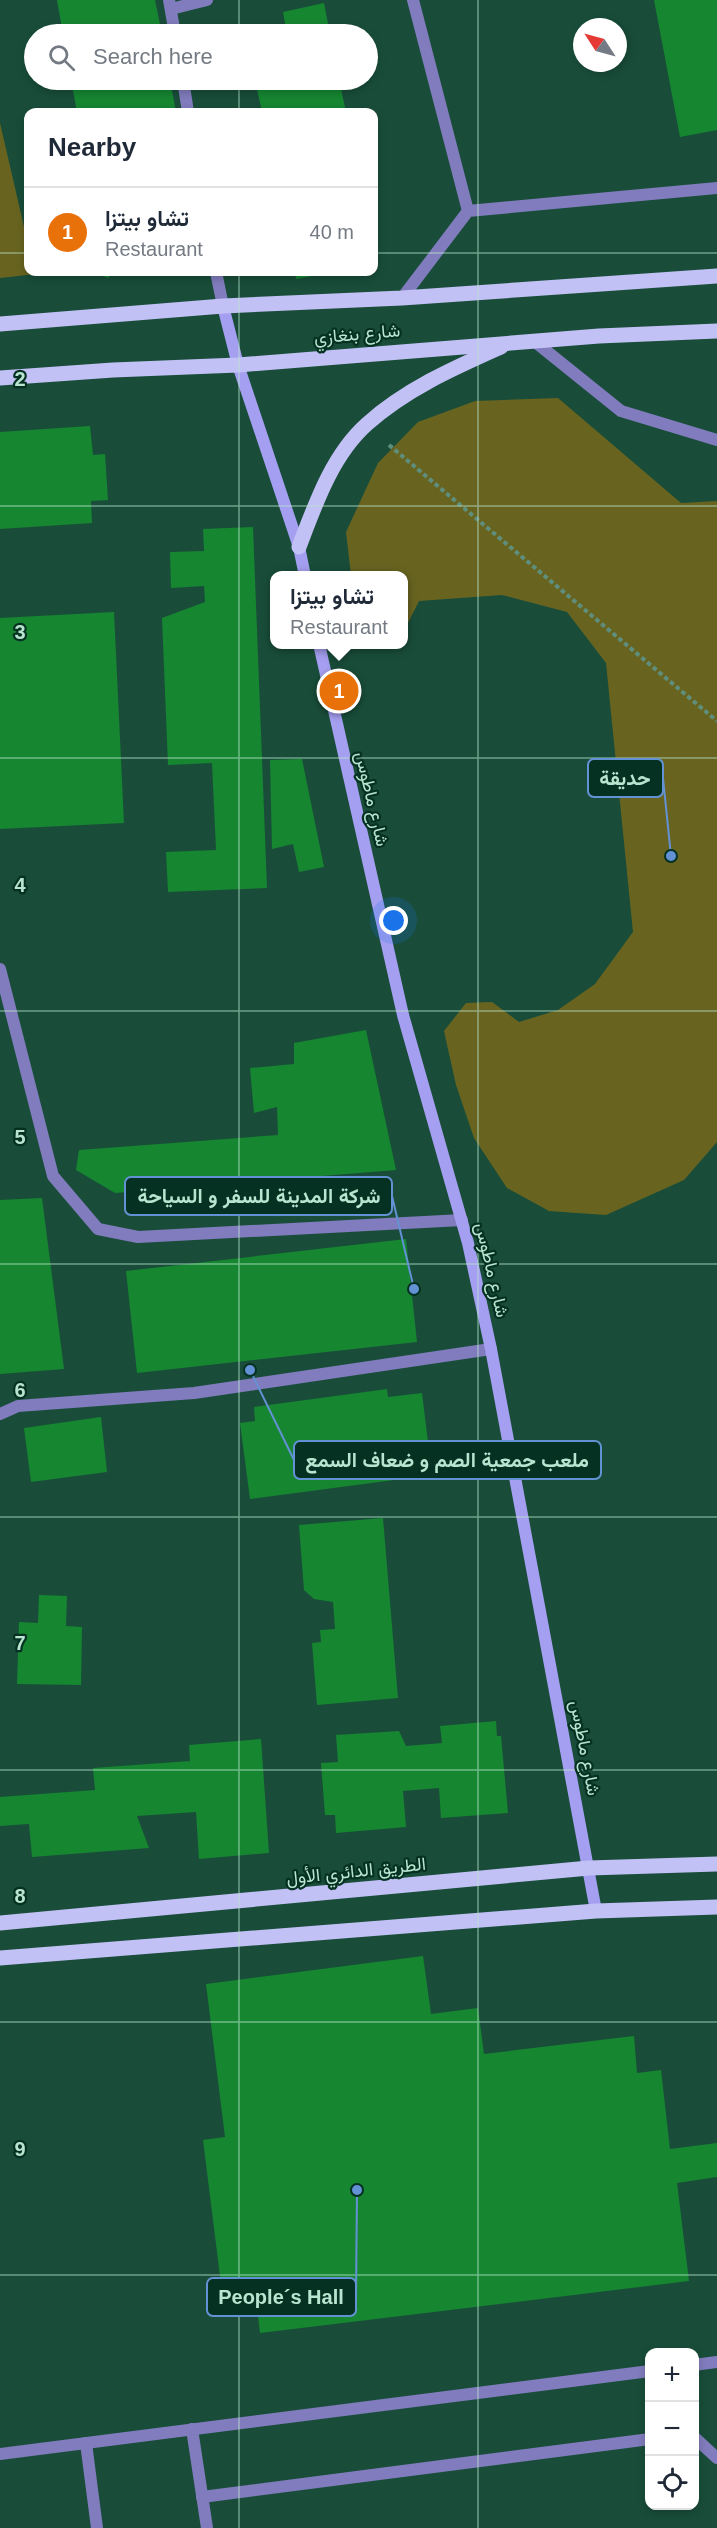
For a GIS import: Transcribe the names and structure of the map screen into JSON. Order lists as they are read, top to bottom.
{
  "streets": {
    "main road": ["شارع بنغازي", "الطريق الدائري الأول"],
    "street": ["شارع ماطوس"]
  },
  "crossings": [
    ["شارع ماطوس", "الطريق الدائري الأول"]
  ],
  "places": [
    "حديقة",
    "شركة المدينة للسفر و السياحة",
    "ملعب جمعية الصم و ضعاف السمع",
    "People´s Hall"
  ],
  "north": "top left",
  "page": {
    "search": "Search here",
    "heading": "Nearby",
    "list": [
      {
        "mark": "1",
        "name": "تشاو بيتزا",
        "note": "Restaurant",
        "value": "40 m"
      }
    ],
    "popup": ["تشاو بيتزا", "Restaurant"],
    "pins": "1",
    "map_buttons": ["+", "−"]
  },
  "grid": {
    "rows": [
      "2",
      "3",
      "4",
      "5",
      "6",
      "7",
      "8",
      "9"
    ]
  }
}
